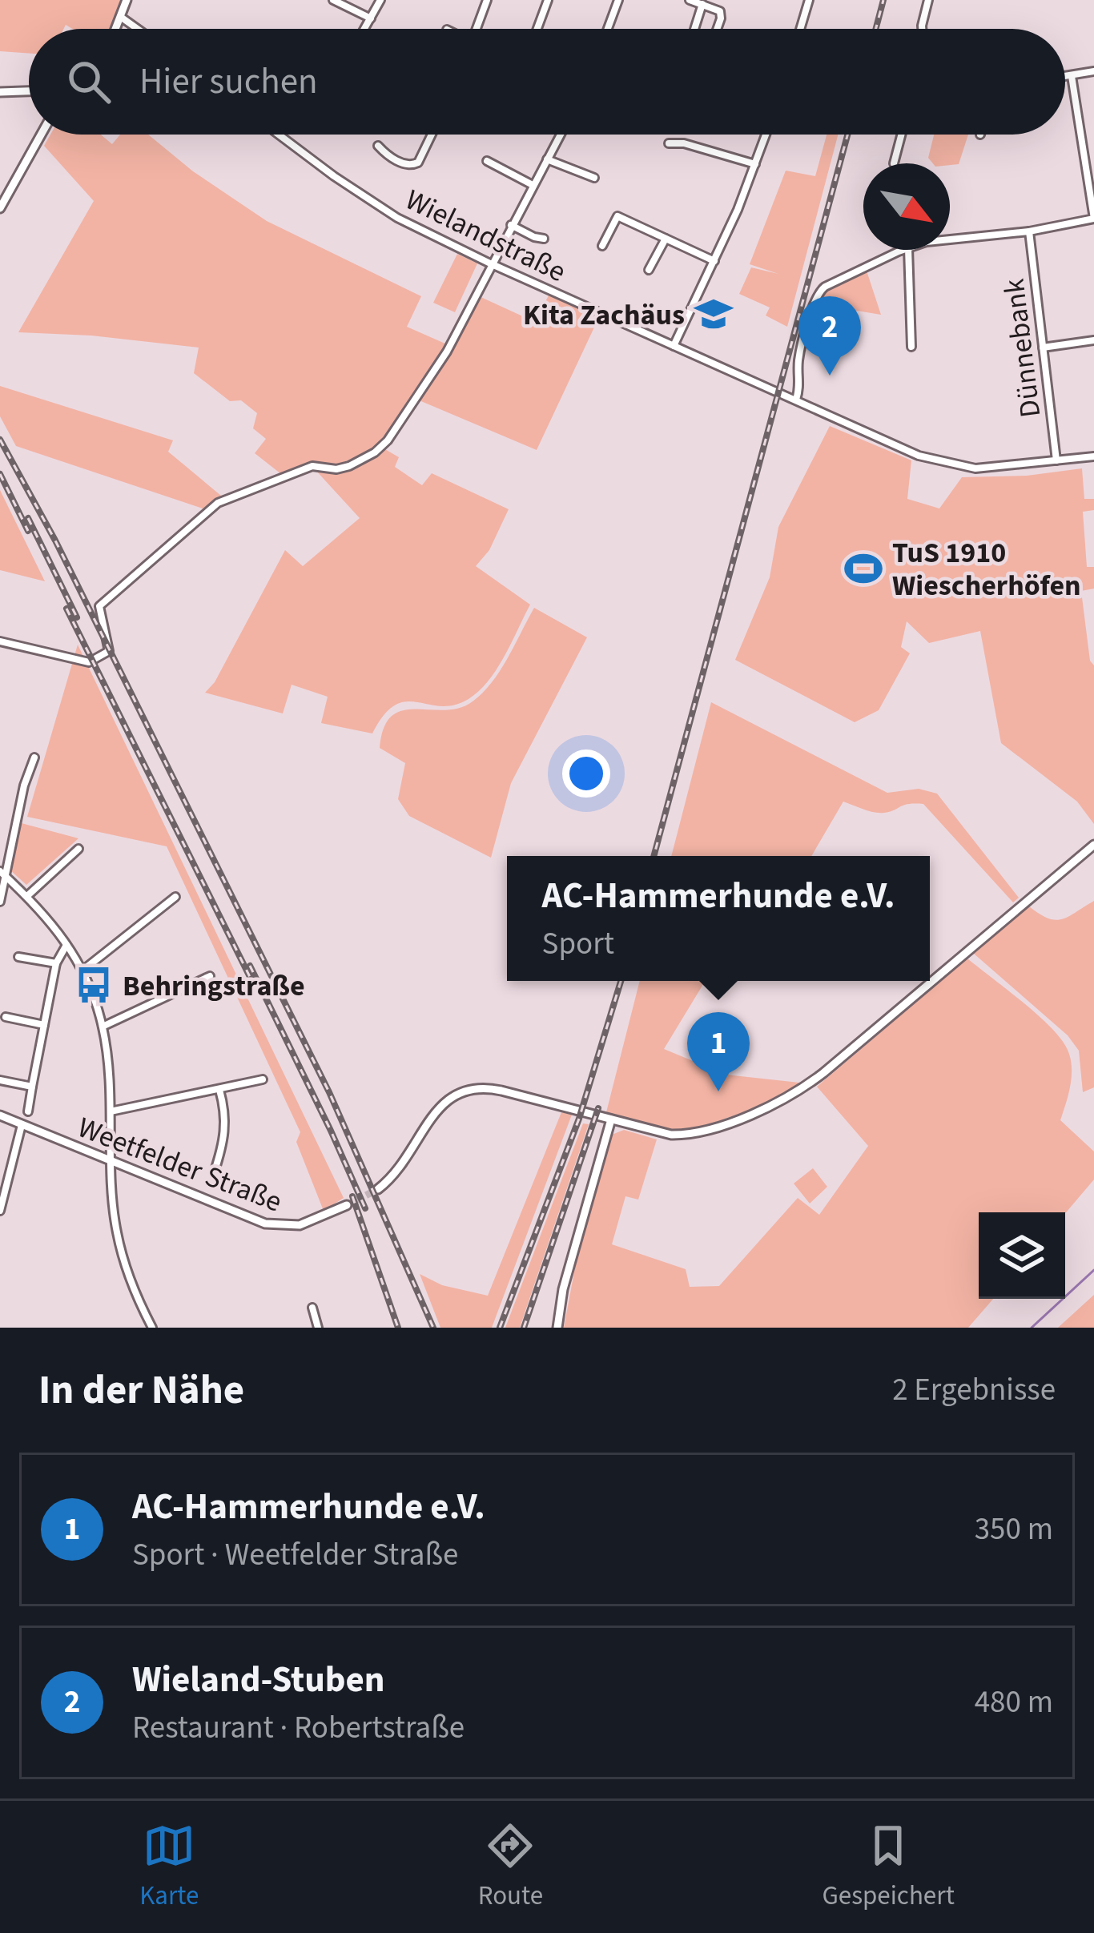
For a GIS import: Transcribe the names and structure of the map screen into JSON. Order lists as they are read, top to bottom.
{
  "streets": {
    "street": ["Wielandstraße", "Dünnebank", "Weetfelder Straße"]
  },
  "crossings": [
    ["Wielandstraße", "Dünnebank"]
  ],
  "places": {
    "school or university": ["Kita Zachäus"],
    "sports": ["TuS 1910 Wiescherhöfen"],
    "bus stop": ["Behringstraße"]
  },
  "north": "bottom right",
  "page": {
    "search": "Hier suchen",
    "pins": ["2", "1"],
    "popup": ["AC-Hammerhunde e.V.", "Sport"],
    "heading": ["In der Nähe", "2 Ergebnisse"],
    "list": [
      {
        "mark": "1",
        "name": "AC-Hammerhunde e.V.",
        "note": "Sport · Weetfelder Straße",
        "value": "350 m"
      },
      {
        "mark": "2",
        "name": "Wieland-Stuben",
        "note": "Restaurant · Robertstraße",
        "value": "480 m"
      }
    ],
    "nav": ["Karte", "Route", "Gespeichert"]
  }
}
